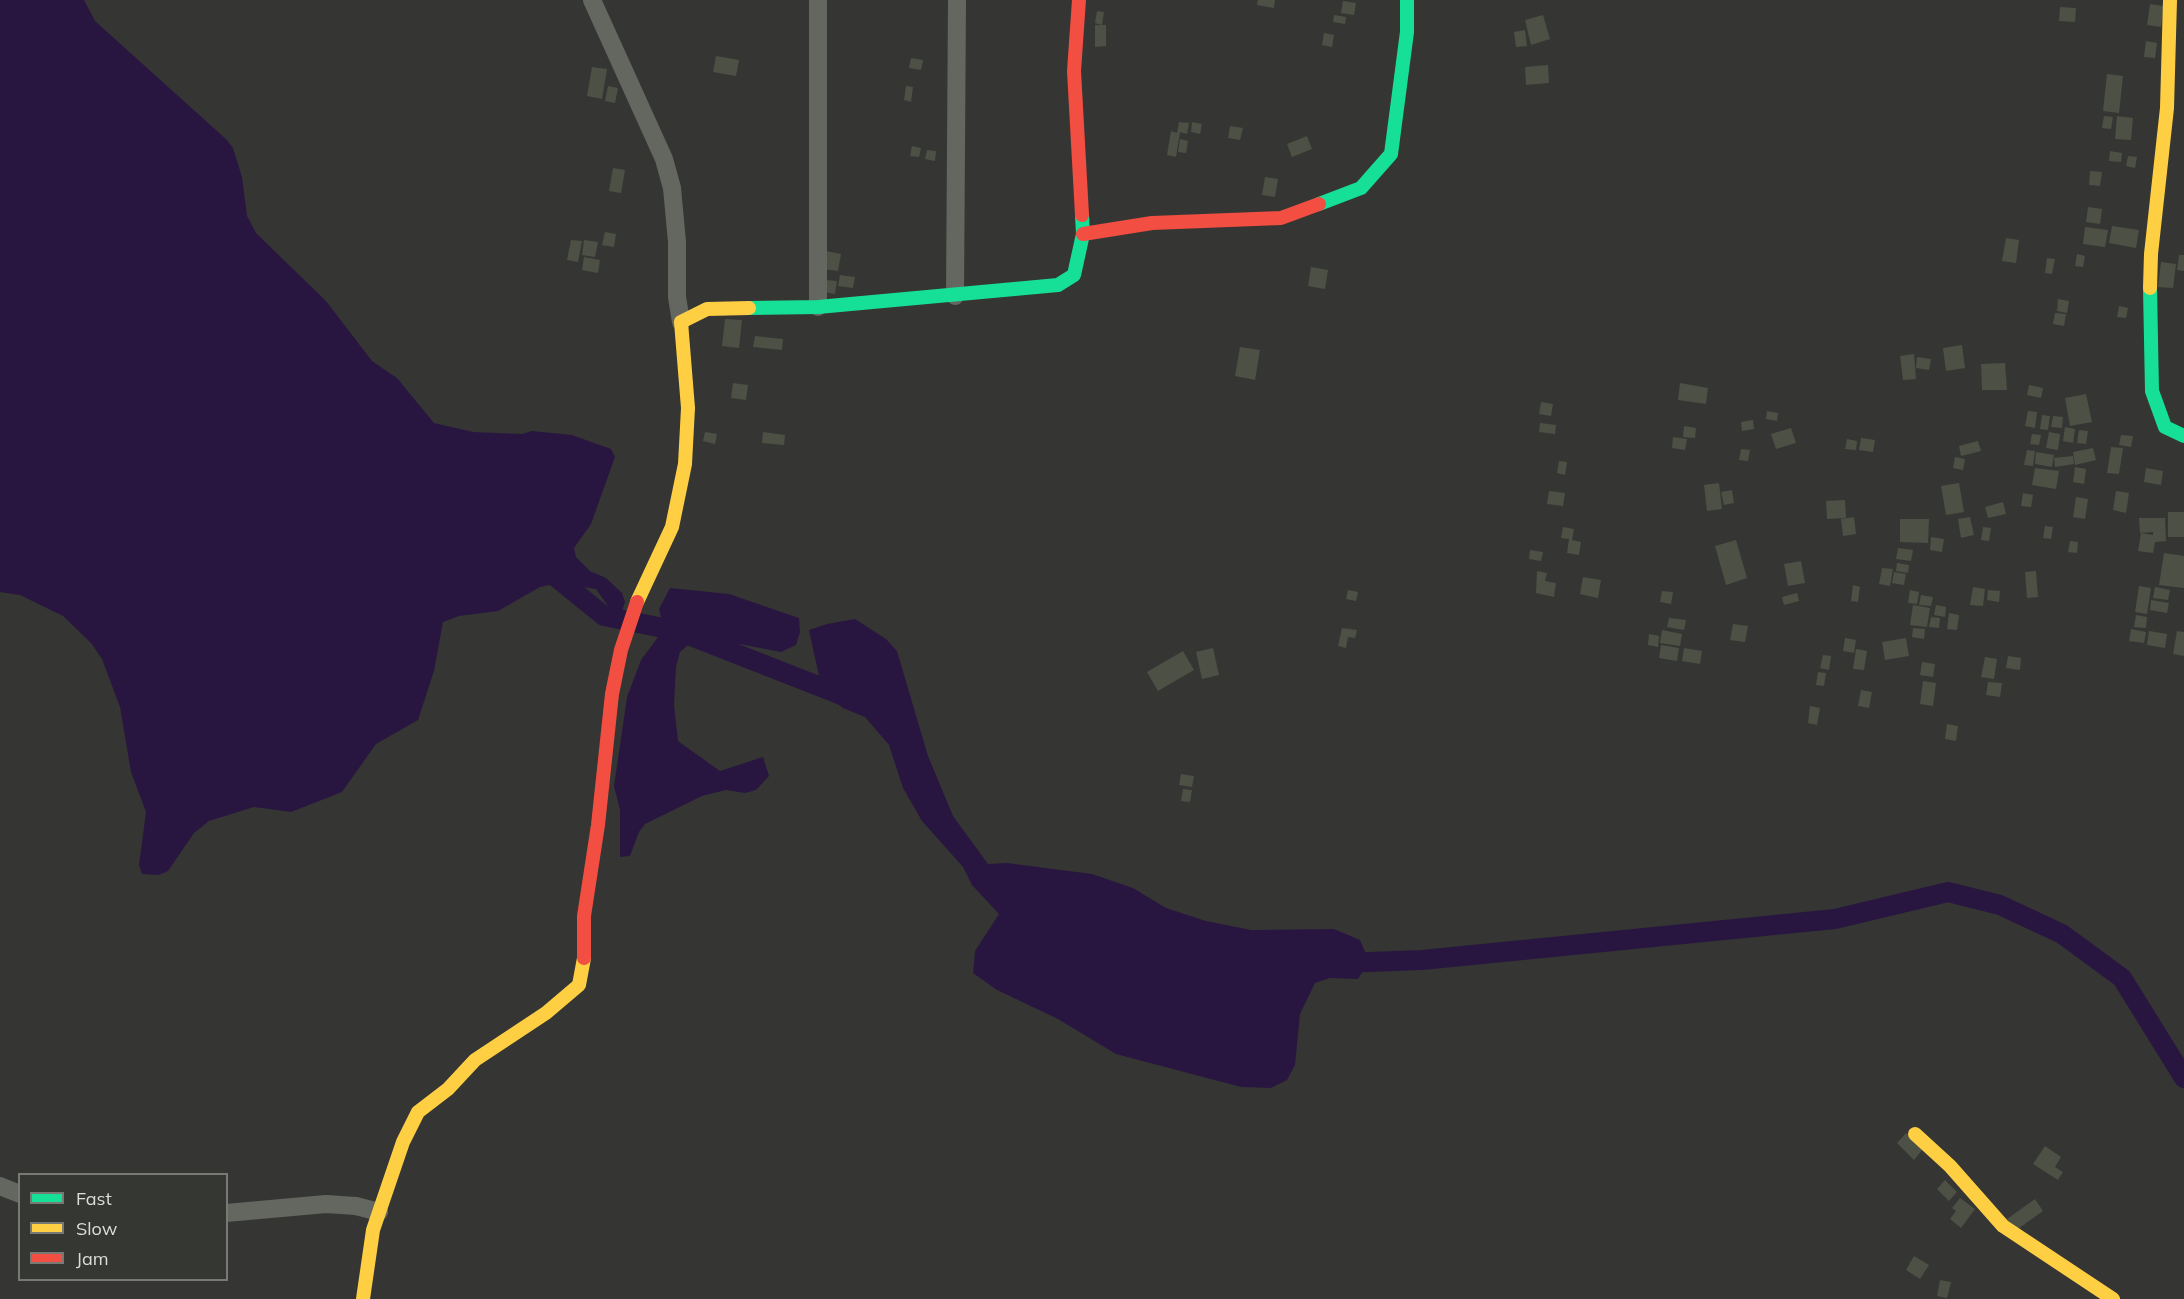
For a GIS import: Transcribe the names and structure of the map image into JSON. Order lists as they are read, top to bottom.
{
  "legend": ["Fast", "Slow", "Jam"]
}
